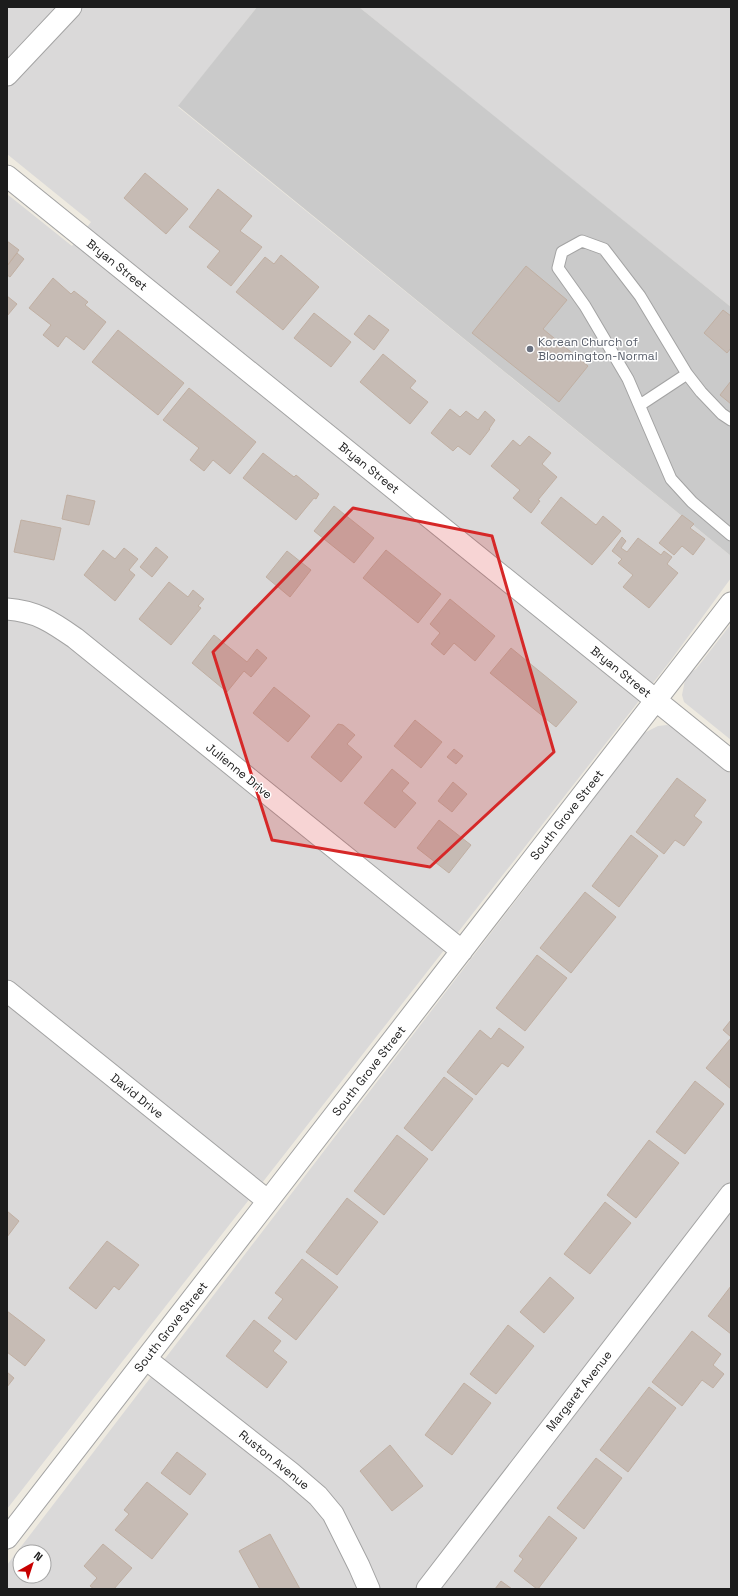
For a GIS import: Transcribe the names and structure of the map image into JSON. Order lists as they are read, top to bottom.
{
  "streets": {
    "street": [
      "Bryan Street",
      "Julienne Drive",
      "South Grove Street",
      "David Drive",
      "Margaret Avenue",
      "Ruston Avenue"
    ]
  },
  "crossings": [
    ["Bryan Street", "South Grove Street"],
    ["Julienne Drive", "South Grove Street"],
    ["South Grove Street", "David Drive"],
    ["South Grove Street", "Ruston Avenue"]
  ],
  "places": ["Korean Church of Bloomington-Normal"],
  "north": "top right"
}
